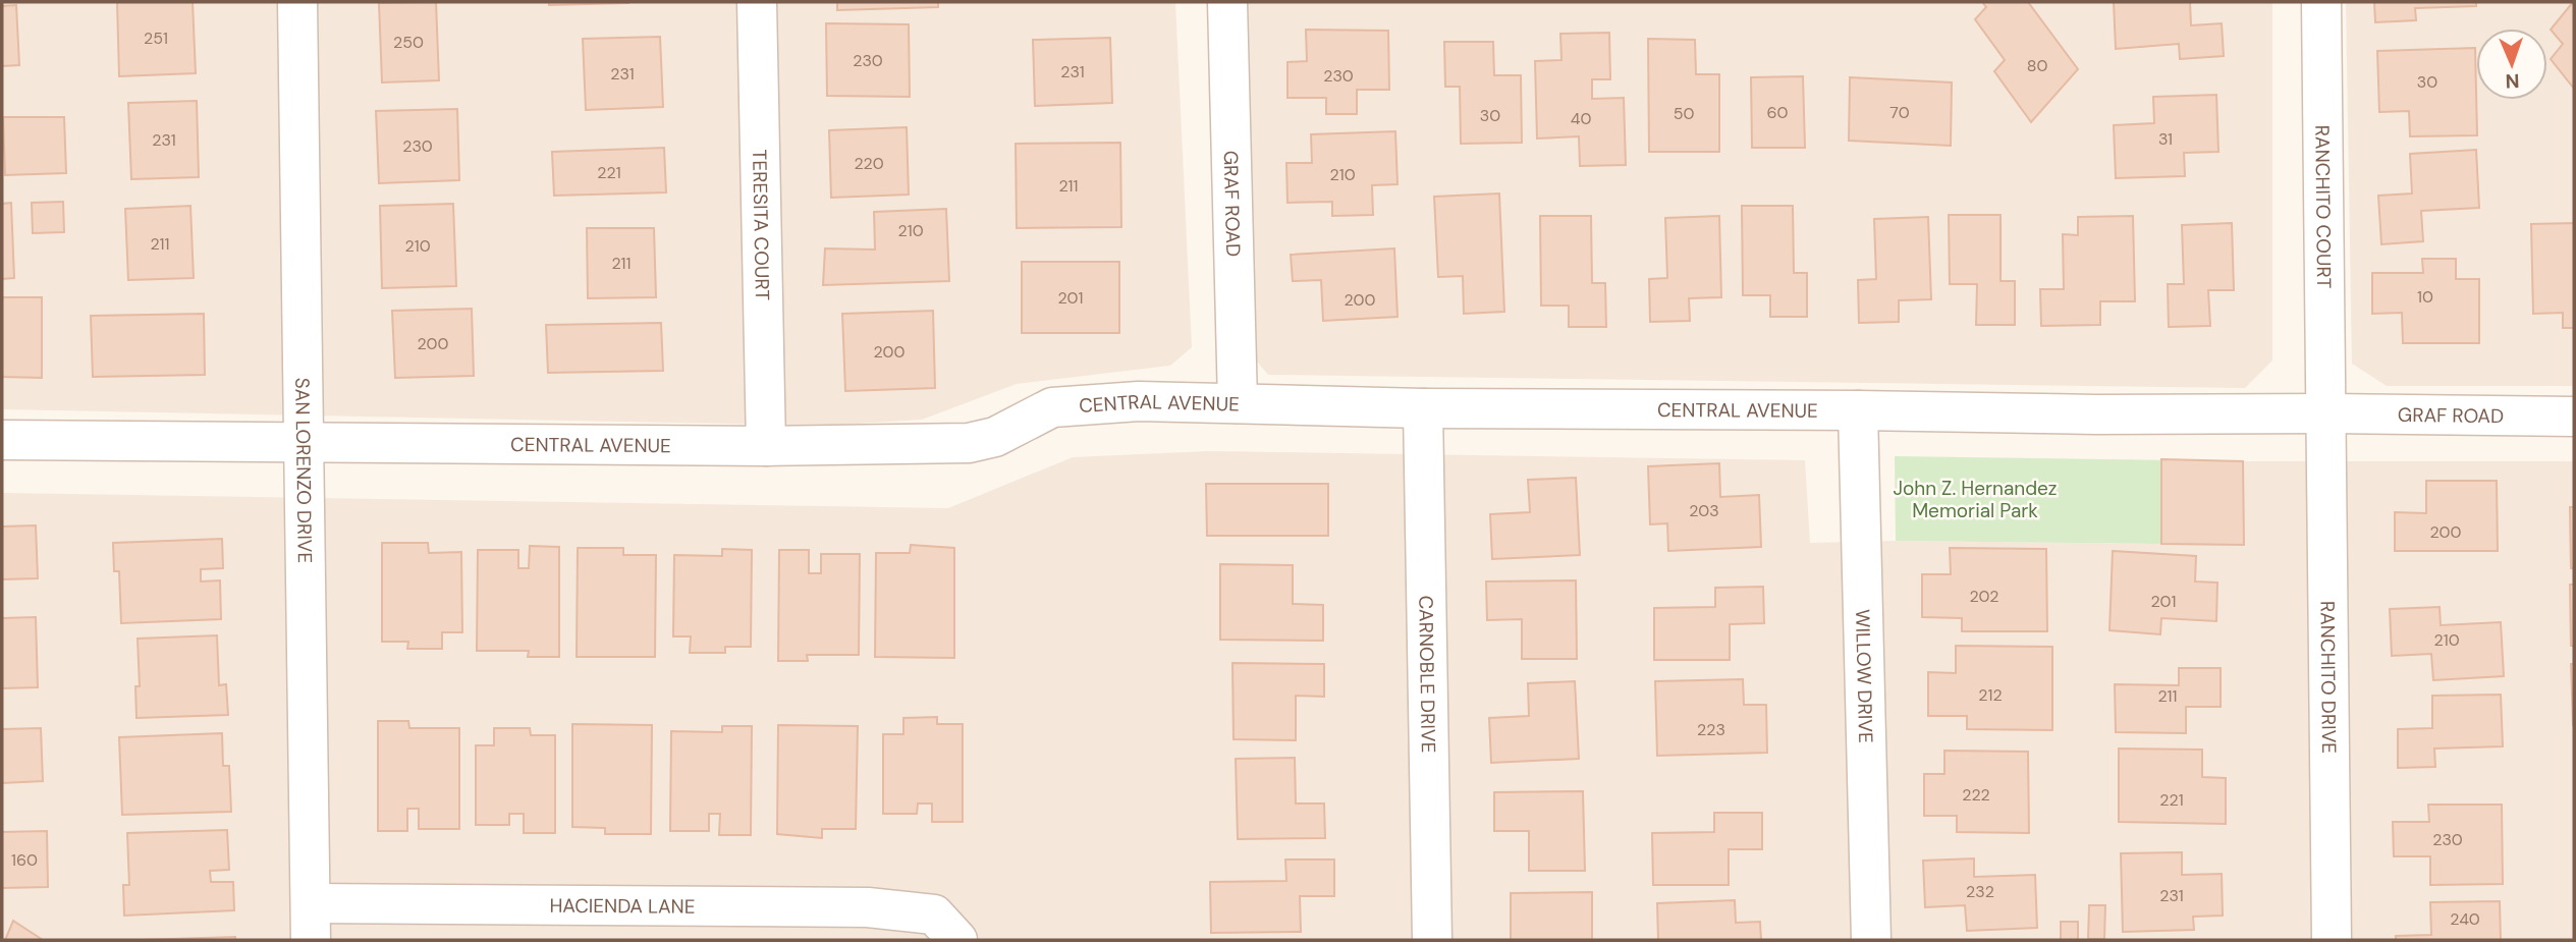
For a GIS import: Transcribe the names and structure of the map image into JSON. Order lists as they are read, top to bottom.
{
  "streets": {
    "street": [
      "GRAF ROAD",
      "RANCHITO COURT",
      "TERESITA COURT",
      "CENTRAL AVENUE",
      "SAN LORENZO DRIVE",
      "CARNOBLE DRIVE",
      "WILLOW DRIVE",
      "RANCHITO DRIVE",
      "HACIENDA LANE"
    ]
  },
  "crossings": [
    ["GRAF ROAD", "RANCHITO COURT"],
    ["GRAF ROAD", "CENTRAL AVENUE"],
    ["GRAF ROAD", "RANCHITO DRIVE"],
    ["RANCHITO COURT", "CENTRAL AVENUE"],
    ["RANCHITO COURT", "RANCHITO DRIVE"],
    ["TERESITA COURT", "CENTRAL AVENUE"],
    ["CENTRAL AVENUE", "SAN LORENZO DRIVE"],
    ["CENTRAL AVENUE", "CARNOBLE DRIVE"],
    ["CENTRAL AVENUE", "WILLOW DRIVE"],
    ["CENTRAL AVENUE", "RANCHITO DRIVE"],
    ["SAN LORENZO DRIVE", "HACIENDA LANE"]
  ],
  "parks": ["John Z. Hernandez Memorial Park"],
  "house_numbers": [
    "251",
    "250",
    "230",
    "80",
    "231",
    "231",
    "230",
    "30",
    "60",
    "70",
    "50",
    "30",
    "40",
    "31",
    "231",
    "230",
    "220",
    "221",
    "210",
    "211",
    "210",
    "211",
    "210",
    "211",
    "10",
    "201",
    "200",
    "200",
    "200",
    "203",
    "200",
    "202",
    "201",
    "210",
    "212",
    "211",
    "223",
    "222",
    "221",
    "230",
    "160",
    "232",
    "231",
    "240"
  ],
  "north": "bottom"
}
